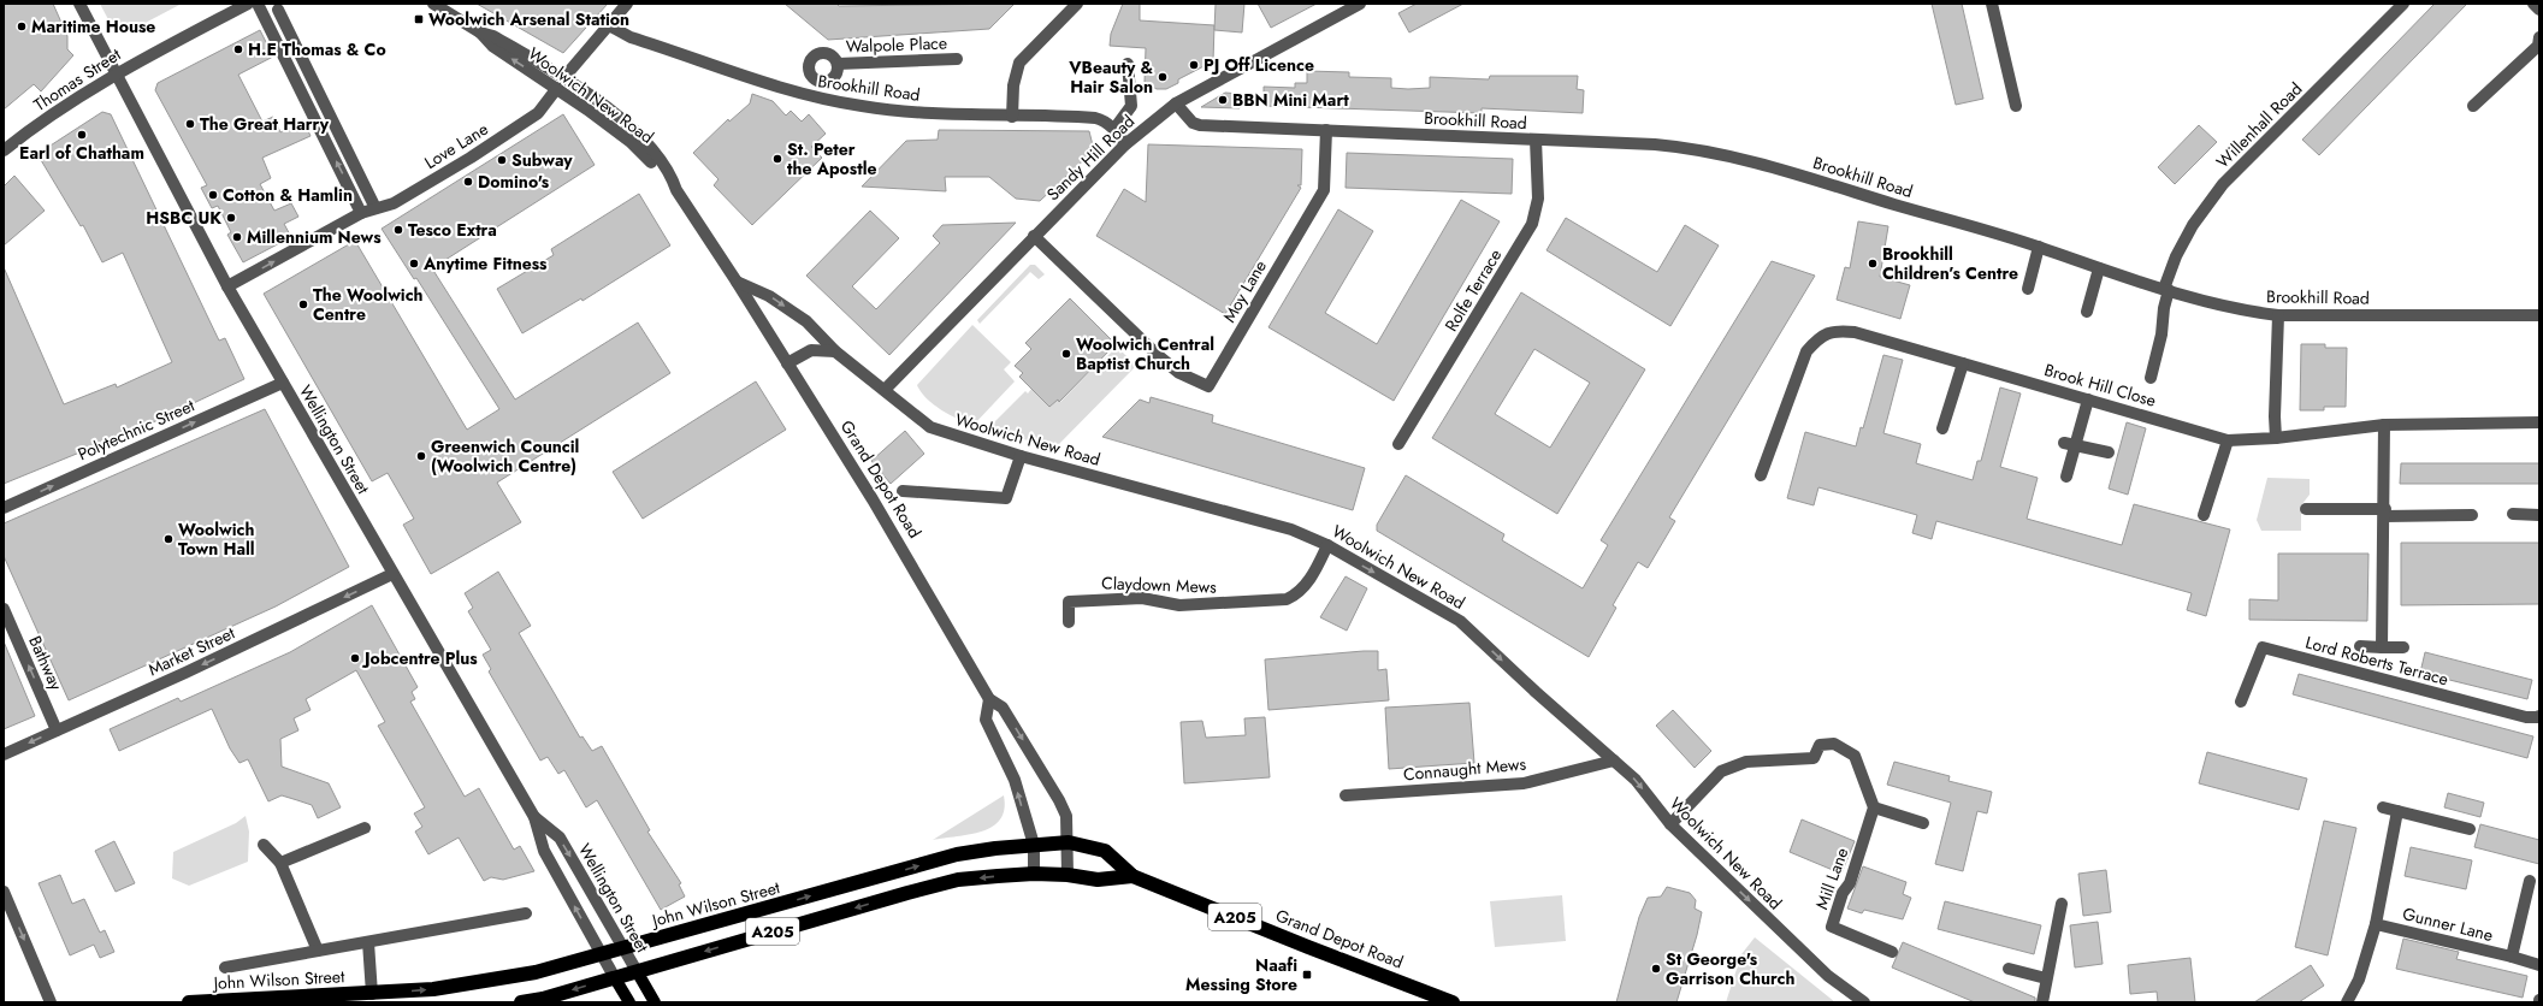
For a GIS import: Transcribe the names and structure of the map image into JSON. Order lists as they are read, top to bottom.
{
  "streets": {
    "highway": ["Grand Depot Road", "John Wilson Street", "A205"],
    "main road": ["Wellington Street"],
    "street": [
      "Walpole Place",
      "Thomas Street",
      "Brookhill Road",
      "Woolwich New Road",
      "Willenhall Road",
      "Love Lane",
      "Sandy Hill Road",
      "Rolfe Terrace",
      "Moy Lane",
      "Brook Hill Close",
      "Polytechnic Street",
      "Claydown Mews",
      "Market Street",
      "Lord Roberts Terrace",
      "Bathway",
      "Connaught Mews",
      "Mill Lane",
      "Gunner Lane"
    ]
  },
  "crossings": [
    ["Thomas Street", "Wellington Street"],
    ["Brookhill Road", "Willenhall Road"],
    ["Brookhill Road", "Sandy Hill Road"],
    ["Brookhill Road", "Rolfe Terrace"],
    ["Brookhill Road", "Moy Lane"],
    ["Woolwich New Road", "Love Lane"],
    ["Woolwich New Road", "Sandy Hill Road"],
    ["Woolwich New Road", "Grand Depot Road"],
    ["Woolwich New Road", "Claydown Mews"],
    ["Woolwich New Road", "Connaught Mews"],
    ["Love Lane", "Wellington Street"],
    ["Sandy Hill Road", "Moy Lane"],
    ["Polytechnic Street", "Wellington Street"],
    ["Wellington Street", "Market Street"],
    ["Wellington Street", "John Wilson Street"],
    ["Wellington Street", "A205"],
    ["Grand Depot Road", "John Wilson Street"],
    ["Grand Depot Road", "A205"],
    ["Market Street", "Bathway"]
  ],
  "one_way": [
    "Love Lane",
    "Polytechnic Street",
    "Market Street",
    "Bathway"
  ],
  "places": {
    "transit": ["Woolwich Arsenal Station", "Naafi Messing Store"],
    "other": [
      "Maritime House",
      "H.E Thomas & Co",
      "PJ Off Licence",
      "VBeauty & Hair Salon",
      "BBN Mini Mart",
      "The Great Harry",
      "Earl of Chatham",
      "St. Peter the Apostle",
      "Subway",
      "Domino's",
      "Cotton & Hamlin",
      "HSBC UK",
      "Tesco Extra",
      "Millennium News",
      "Anytime Fitness",
      "Brookhill Children’s Centre",
      "The Woolwich Centre",
      "Woolwich Central Baptist Church",
      "Greenwich Council (Woolwich Centre)",
      "Woolwich Town Hall",
      "Jobcentre Plus",
      "St George's Garrison Church"
    ]
  }
}
